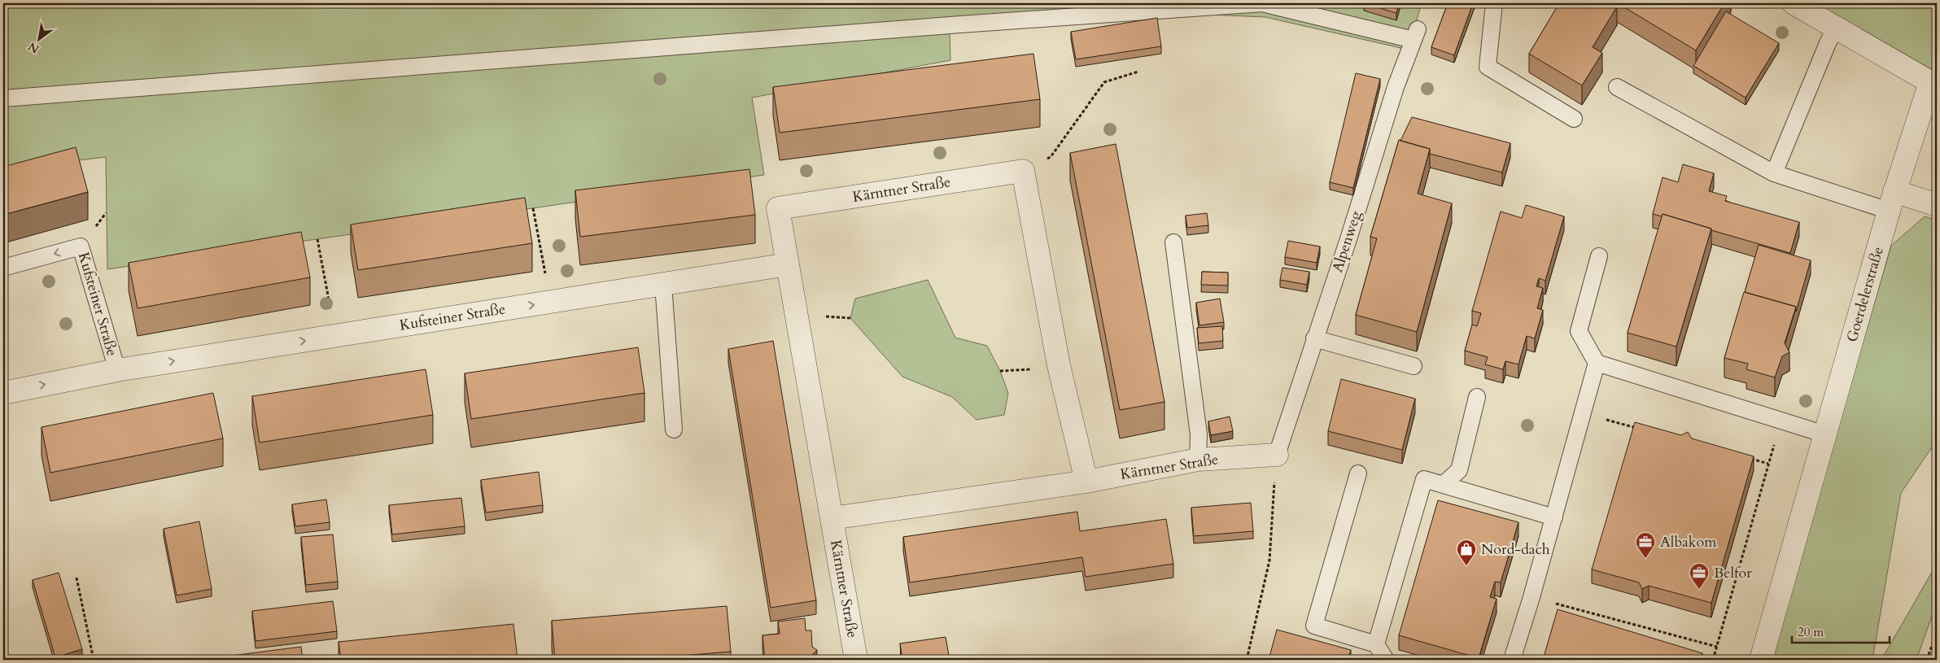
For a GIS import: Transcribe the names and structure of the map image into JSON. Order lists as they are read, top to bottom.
{
  "streets": {
    "street": ["Kärntner Straße", "Goerdelerstraße", "Kufsteiner Straße"],
    "lane": ["Alpenweg"]
  },
  "crossings": [
    ["Kärntner Straße", "Alpenweg"],
    ["Kärntner Straße", "Kufsteiner Straße"]
  ],
  "places": {
    "office": ["Albakom", "Belfor"],
    "shop": ["Nord-dach"]
  },
  "scale_bar": "20 m",
  "north": "bottom left"
}
